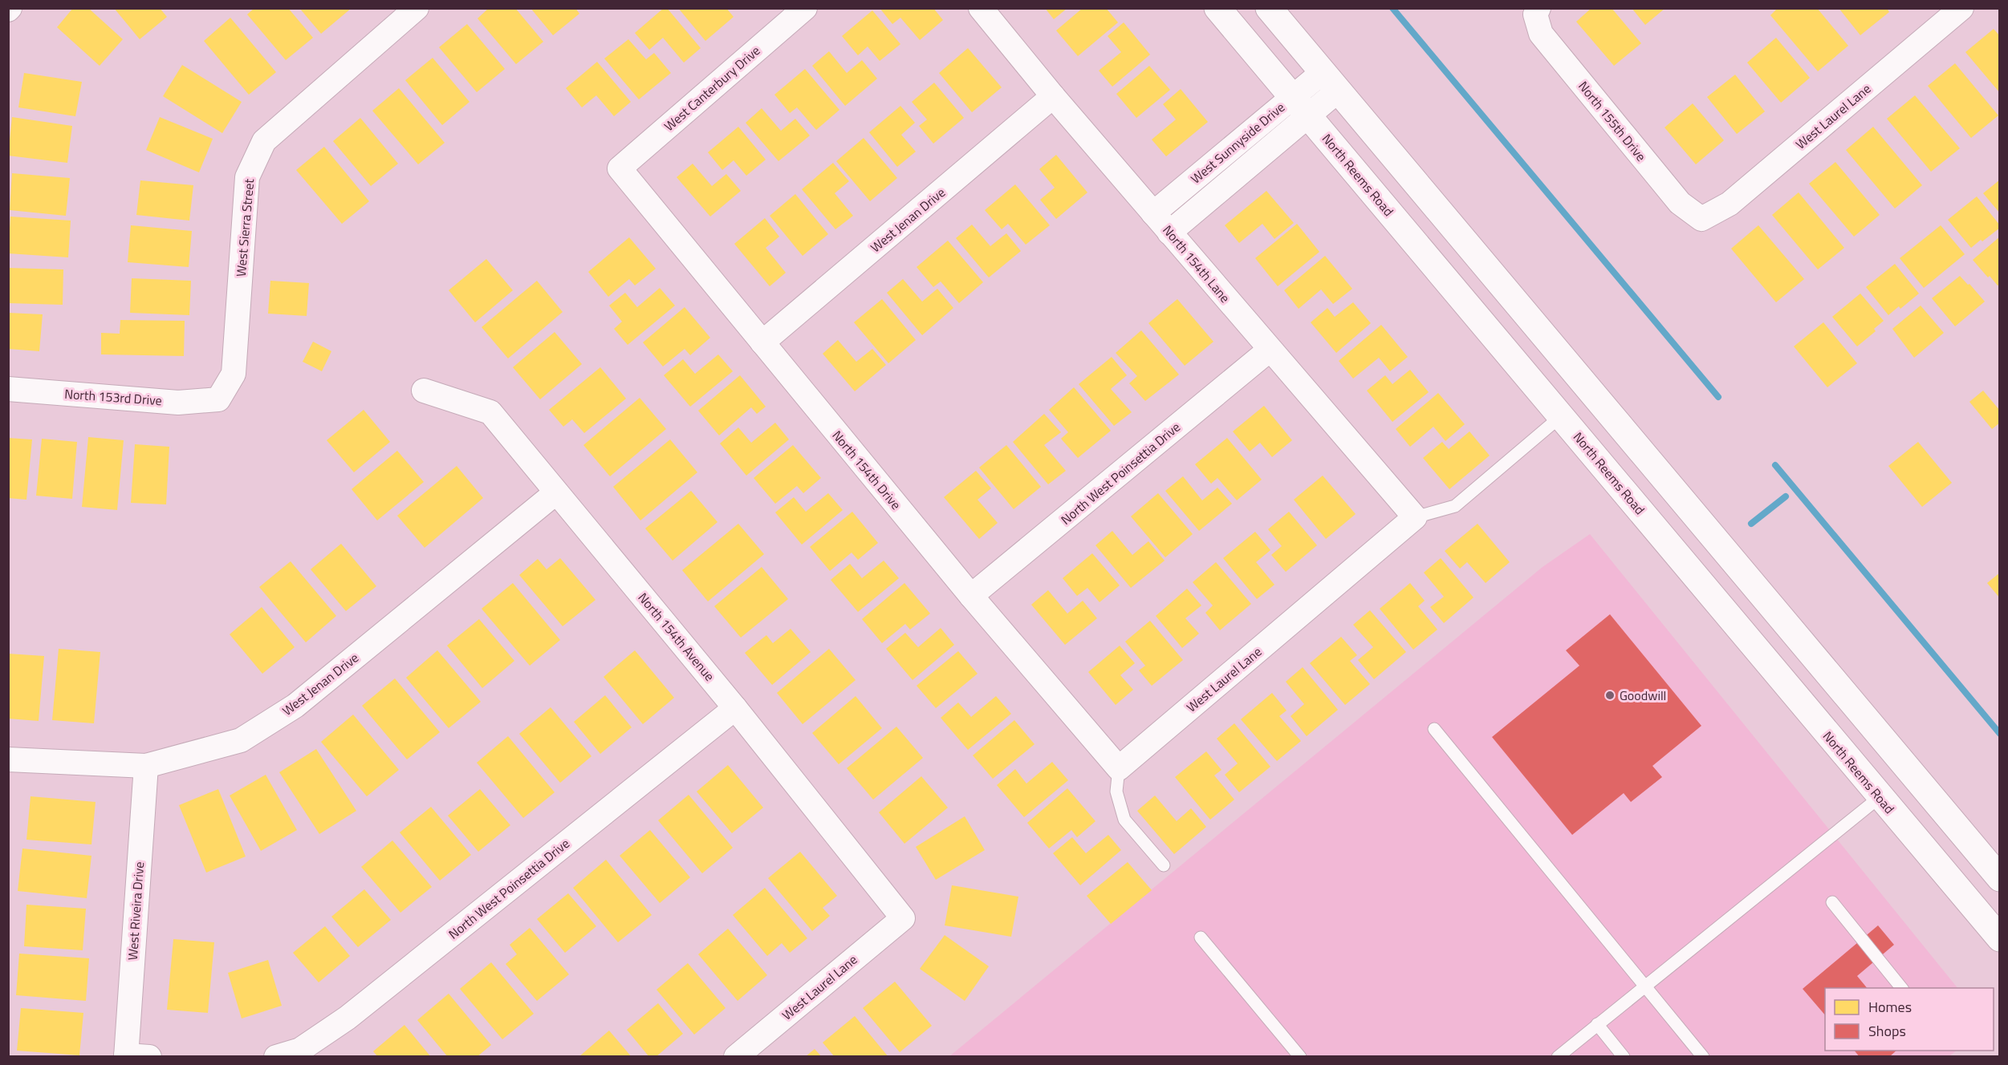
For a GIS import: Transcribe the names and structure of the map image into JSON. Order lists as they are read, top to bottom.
{
  "streets": {
    "main road": ["North Reems Road"],
    "street": [
      "West Canterbury Drive",
      "West Laurel Lane",
      "North 155th Drive",
      "West Sunnyside Drive",
      "West Jenan Drive",
      "West Sierra Street",
      "North 154th Lane",
      "North 153rd Drive",
      "North 154th Drive",
      "North West Poinsettia Drive",
      "North 154th Avenue",
      "West Riveira Drive"
    ]
  },
  "crossings": [
    ["West Canterbury Drive", "North 154th Drive"],
    ["West Laurel Lane", "North 155th Drive"],
    ["West Laurel Lane", "North 154th Lane"],
    ["West Laurel Lane", "North 154th Drive"],
    ["West Laurel Lane", "North 154th Avenue"],
    ["West Sunnyside Drive", "North Reems Road"],
    ["West Sunnyside Drive", "North 154th Lane"],
    ["West Jenan Drive", "North 154th Lane"],
    ["West Jenan Drive", "North 154th Drive"],
    ["West Jenan Drive", "North 154th Avenue"],
    ["West Jenan Drive", "West Riveira Drive"],
    ["West Sierra Street", "North 153rd Drive"],
    ["North 154th Lane", "North West Poinsettia Drive"],
    ["North 154th Drive", "North West Poinsettia Drive"],
    ["North West Poinsettia Drive", "North 154th Avenue"]
  ],
  "places": ["Goodwill"],
  "legend": ["Homes", "Shops"]
}
